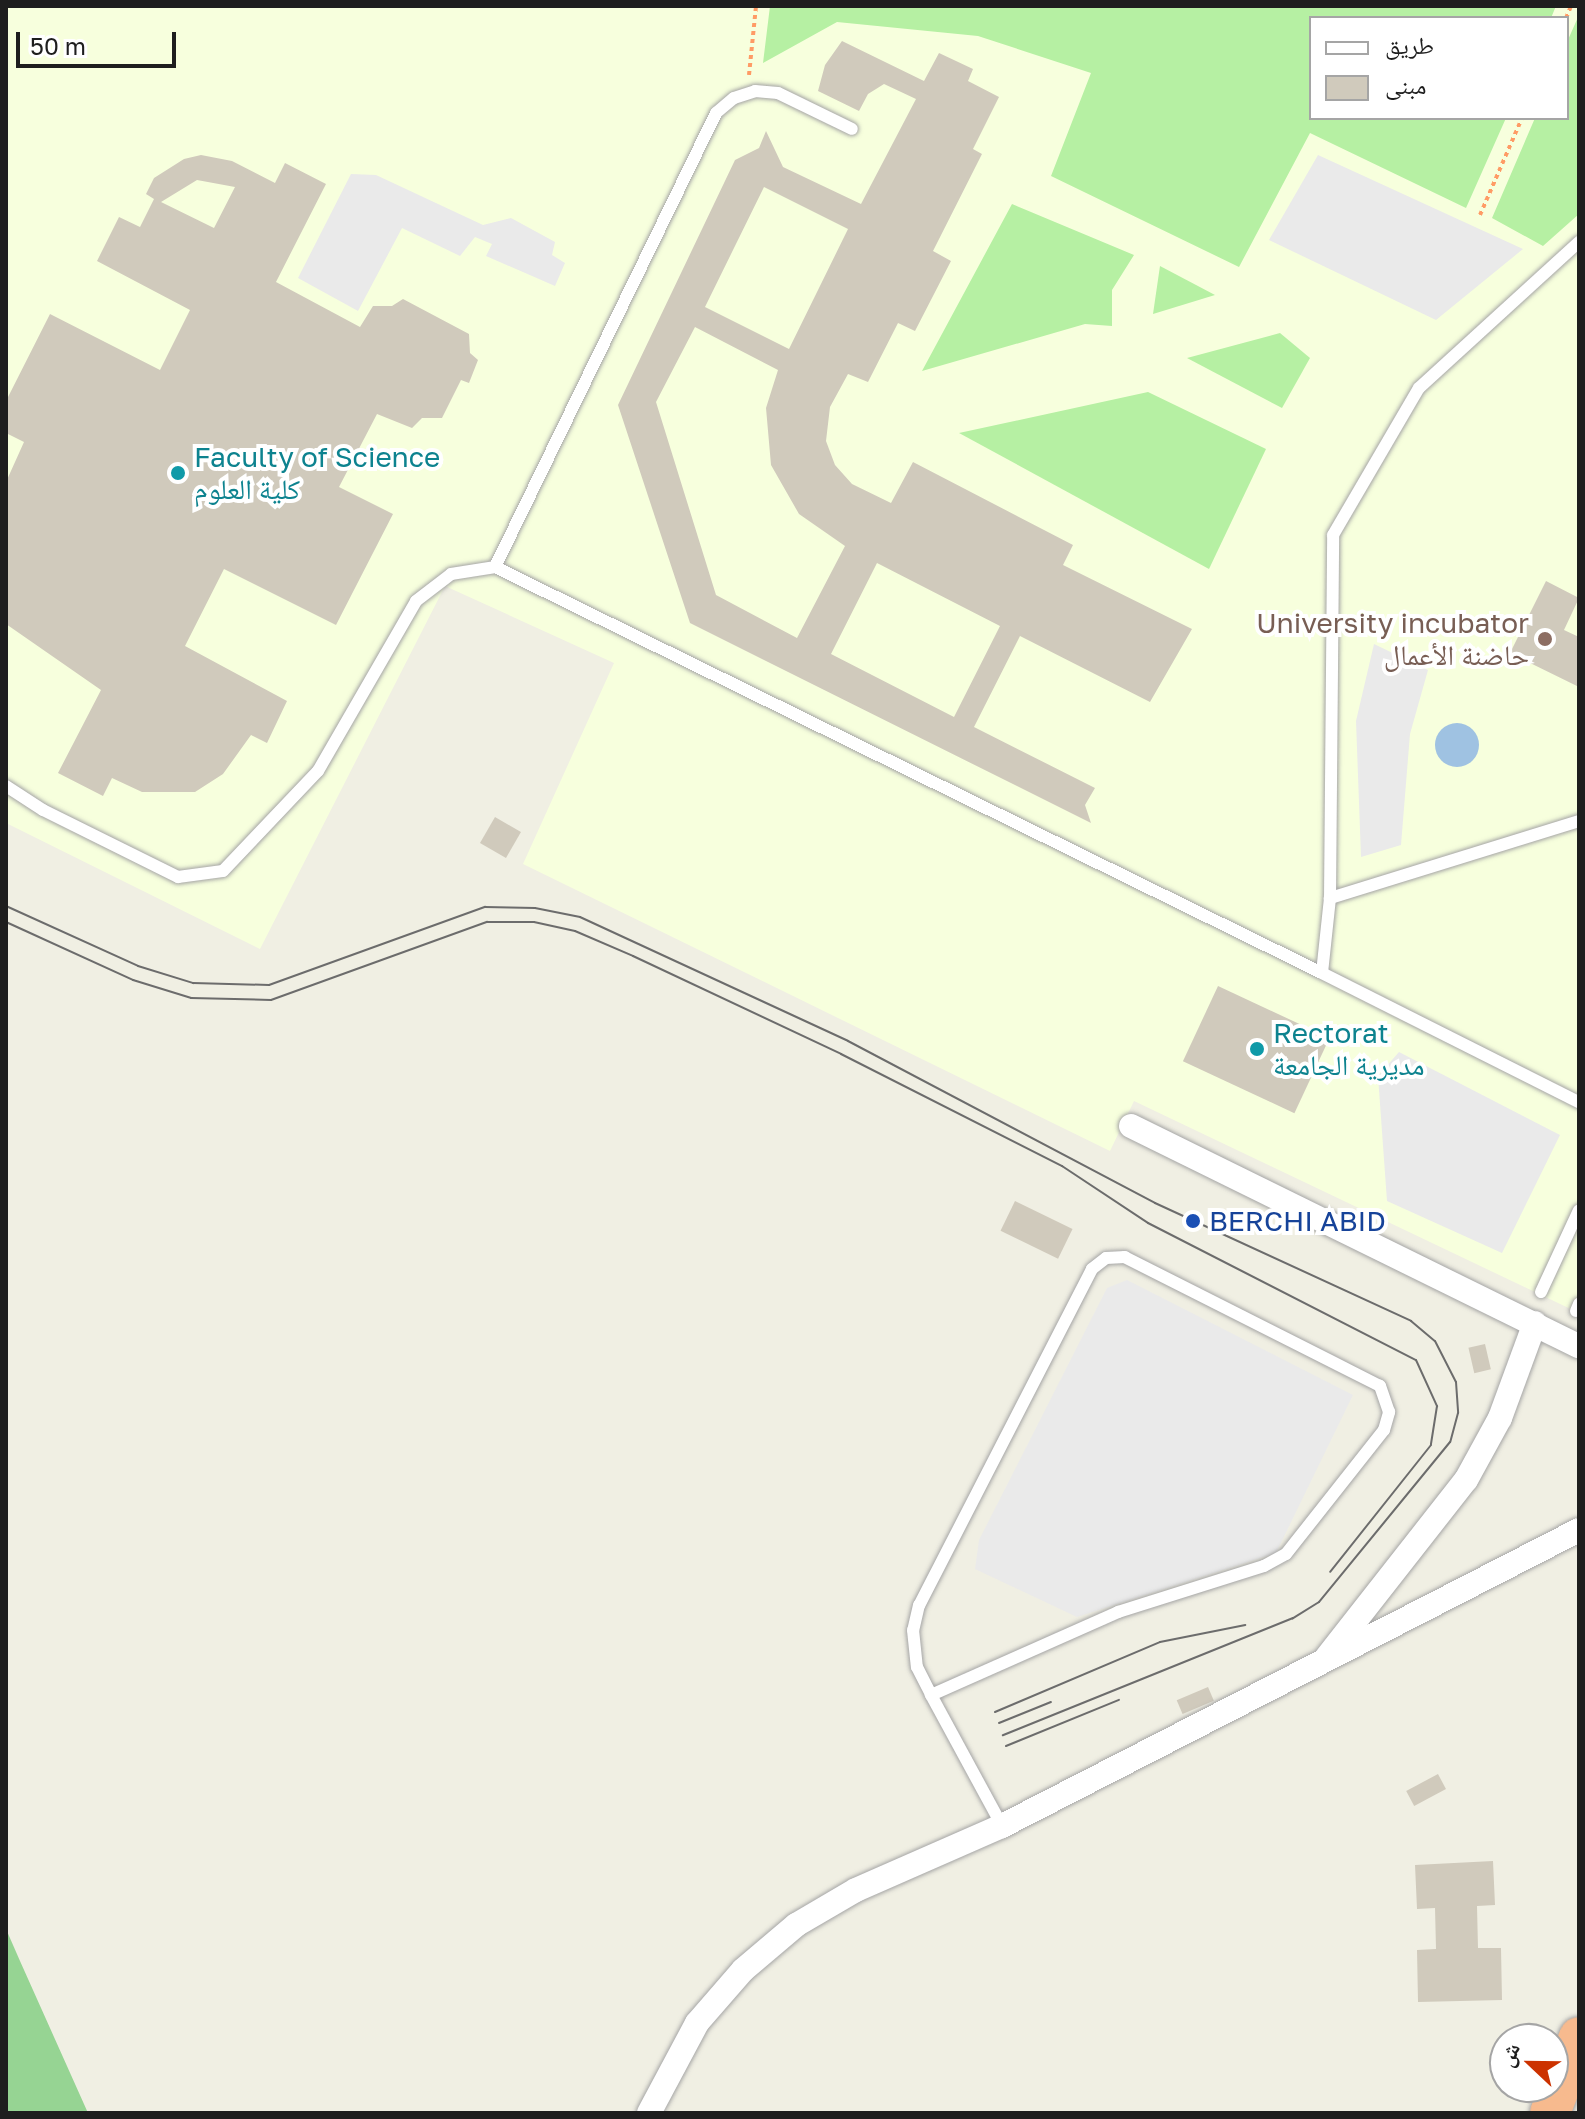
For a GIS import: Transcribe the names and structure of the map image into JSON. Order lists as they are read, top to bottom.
{
  "places": [
    "Faculty of Science كلية العلوم",
    "University incubator حاضنة الأعمال",
    "Rectorat مديرية الجامعة",
    "BERCHI ABID"
  ],
  "legend": ["طريق", "مبنى"],
  "scale_bar": "50 m",
  "north": "left"
}
